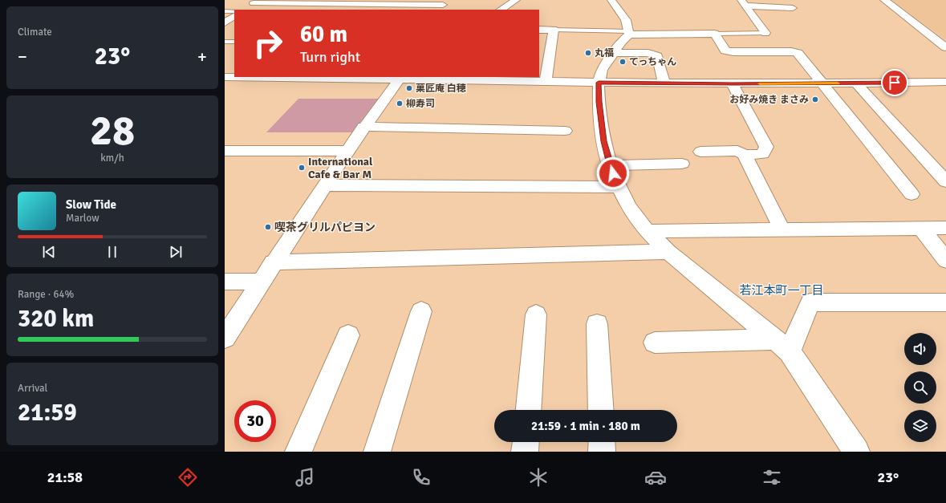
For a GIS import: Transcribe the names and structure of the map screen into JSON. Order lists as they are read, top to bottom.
{
  "districts": ["若江本町一丁目"],
  "places": [
    "丸福",
    "てっちゃん",
    "菓匠庵 白穂",
    "お好み焼き まさみ",
    "柳寿司",
    "International Cafe & Bar M",
    "喫茶グリルパピヨン"
  ],
  "page": {
    "tile": [
      "Climate",
      ["28", "km/h"],
      ["Range · 64%", "320 km"],
      ["Arrival", "21:59"]
    ],
    "turn": ["60 m", "Turn right"],
    "heat": ["−", "23°", "+"],
    "song": ["Slow Tide", "Marlow"],
    "limit": "30",
    "trip": "21:59 · 1 min · 180 m",
    "tabs": ["21:58", "23°"]
  }
}
